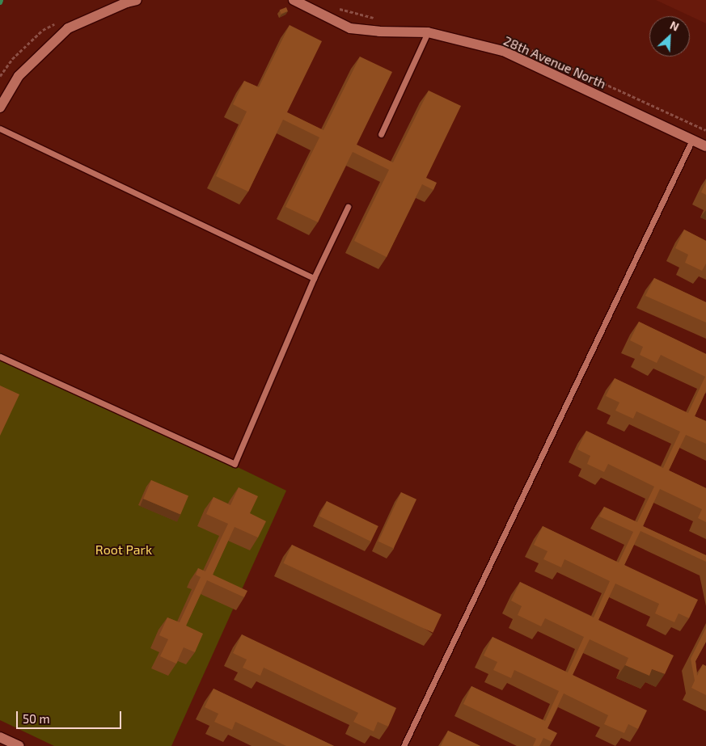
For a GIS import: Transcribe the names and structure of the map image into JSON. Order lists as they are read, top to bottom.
{
  "streets": {
    "street": ["28th Avenue North"]
  },
  "parks": ["Root Park"],
  "scale_bar": "50 m",
  "north": "top right"
}
